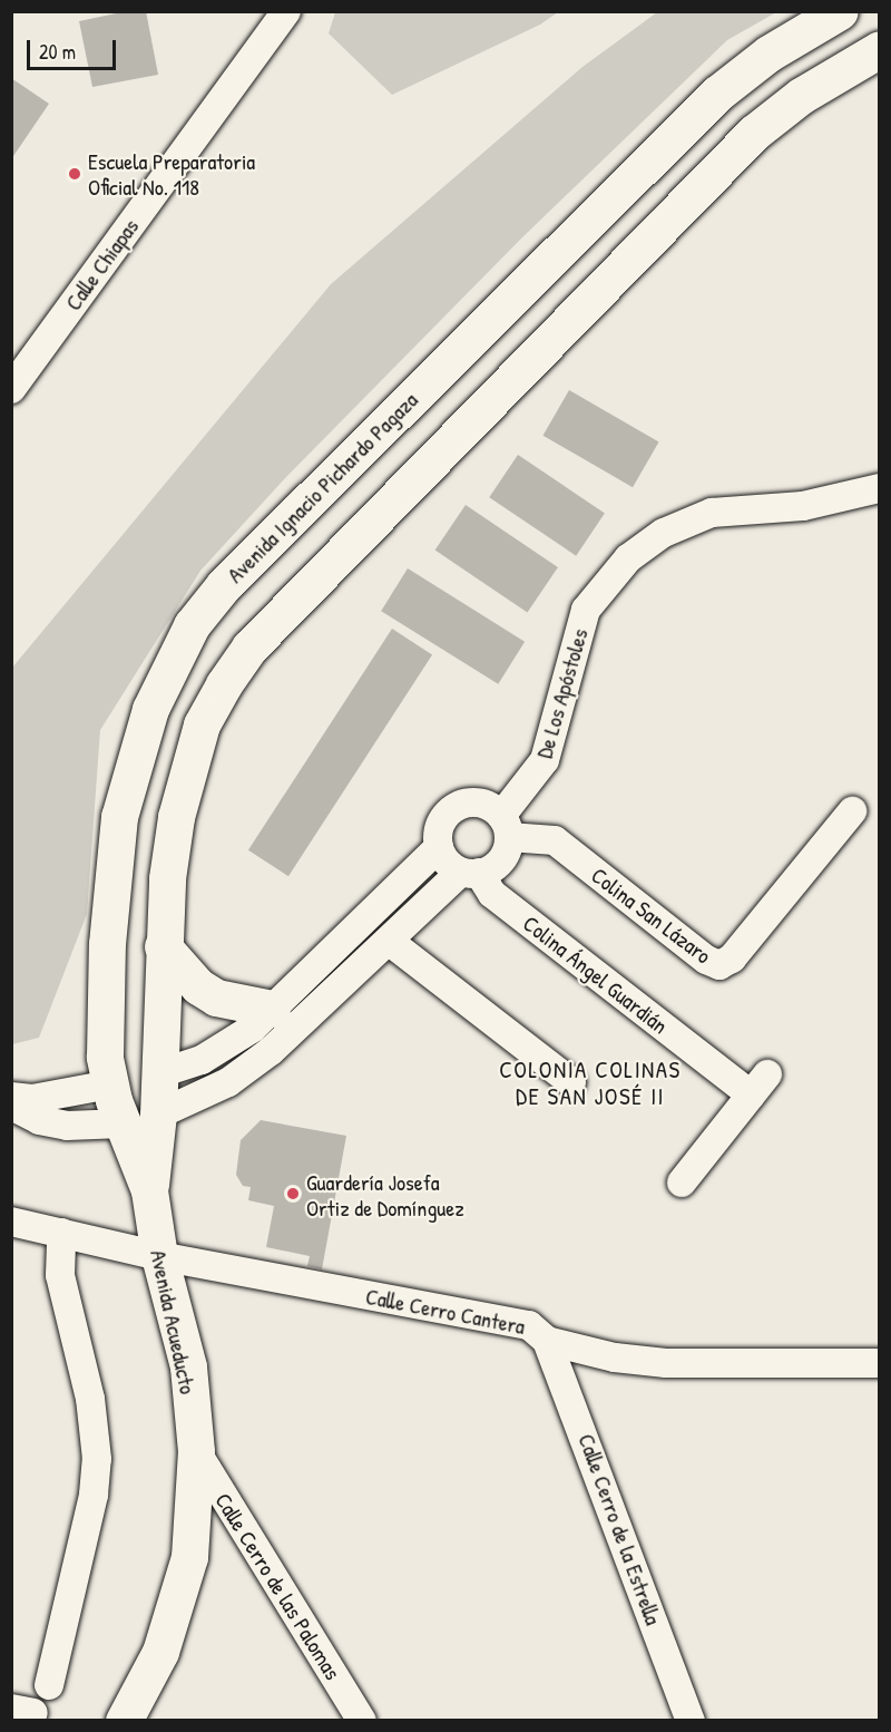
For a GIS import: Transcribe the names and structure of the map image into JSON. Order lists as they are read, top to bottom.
{
  "streets": {
    "main road": ["Avenida Ignacio Pichardo Pagaza", "Avenida Acueducto"],
    "street": [
      "Calle Chiapas",
      "De Los Apóstoles",
      "Colina San Lázaro",
      "Colina Ángel Guardián",
      "Calle Cerro Cantera",
      "Calle Cerro de la Estrella",
      "Calle Cerro de las Palomas"
    ]
  },
  "crossings": [
    ["Avenida Ignacio Pichardo Pagaza", "Avenida Acueducto"],
    ["De Los Apóstoles", "Colina San Lázaro"],
    ["De Los Apóstoles", "Colina Ángel Guardián"],
    ["Colina San Lázaro", "Colina Ángel Guardián"],
    ["Calle Cerro Cantera", "Avenida Acueducto"],
    ["Calle Cerro Cantera", "Calle Cerro de la Estrella"],
    ["Avenida Acueducto", "Calle Cerro de las Palomas"]
  ],
  "districts": ["COLONIA COLINAS DE SAN JOSÉ II"],
  "places": ["Escuela Preparatoria Oficial No. 118", "Guardería Josefa Ortiz de Domínguez"],
  "scale_bar": "20 m"
}
